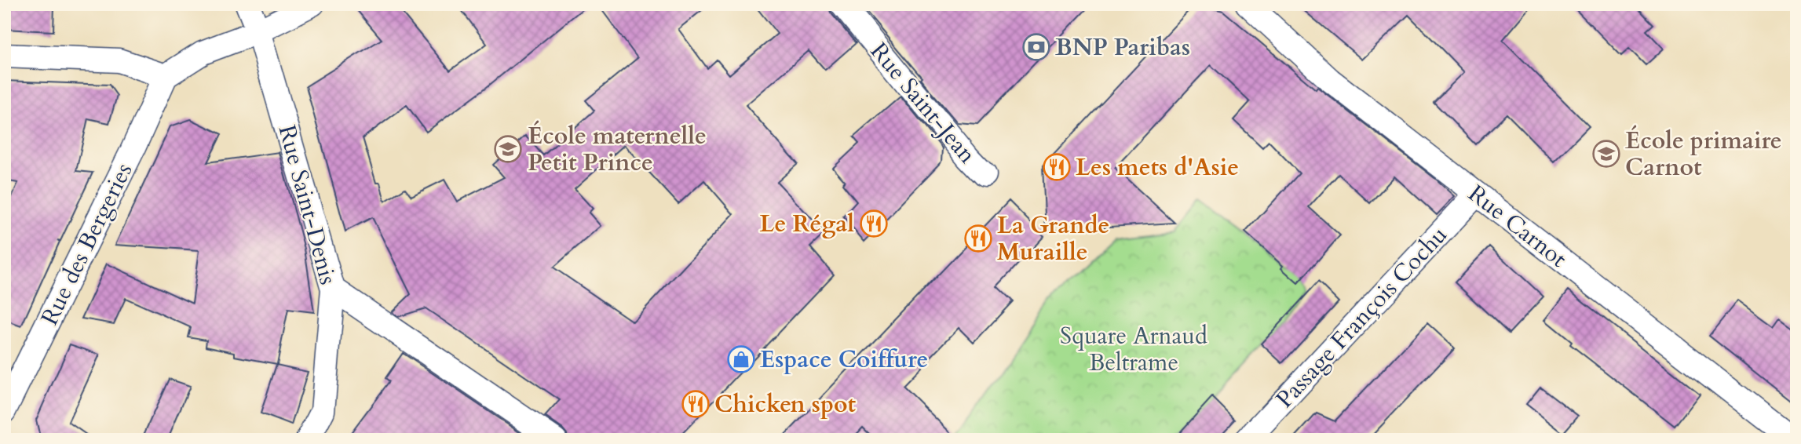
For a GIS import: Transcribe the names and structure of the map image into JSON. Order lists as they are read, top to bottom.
{
  "streets": {
    "street": [
      "Rue Saint-Jean",
      "Rue Saint-Denis",
      "Rue Carnot",
      "Rue des Bergeries",
      "Passage François Cochu"
    ]
  },
  "crossings": [
    ["Rue Carnot", "Passage François Cochu"]
  ],
  "parks": ["Square Arnaud Beltrame"],
  "places": {
    "bank": ["BNP Paribas"],
    "school or university": ["École maternelle Petit Prince", "École primaire Carnot"],
    "restaurant": [
      "Les mets d'Asie",
      "Le Régal",
      "La Grande Muraille",
      "Chicken spot"
    ],
    "shop": ["Espace Coiffure"]
  }
}
